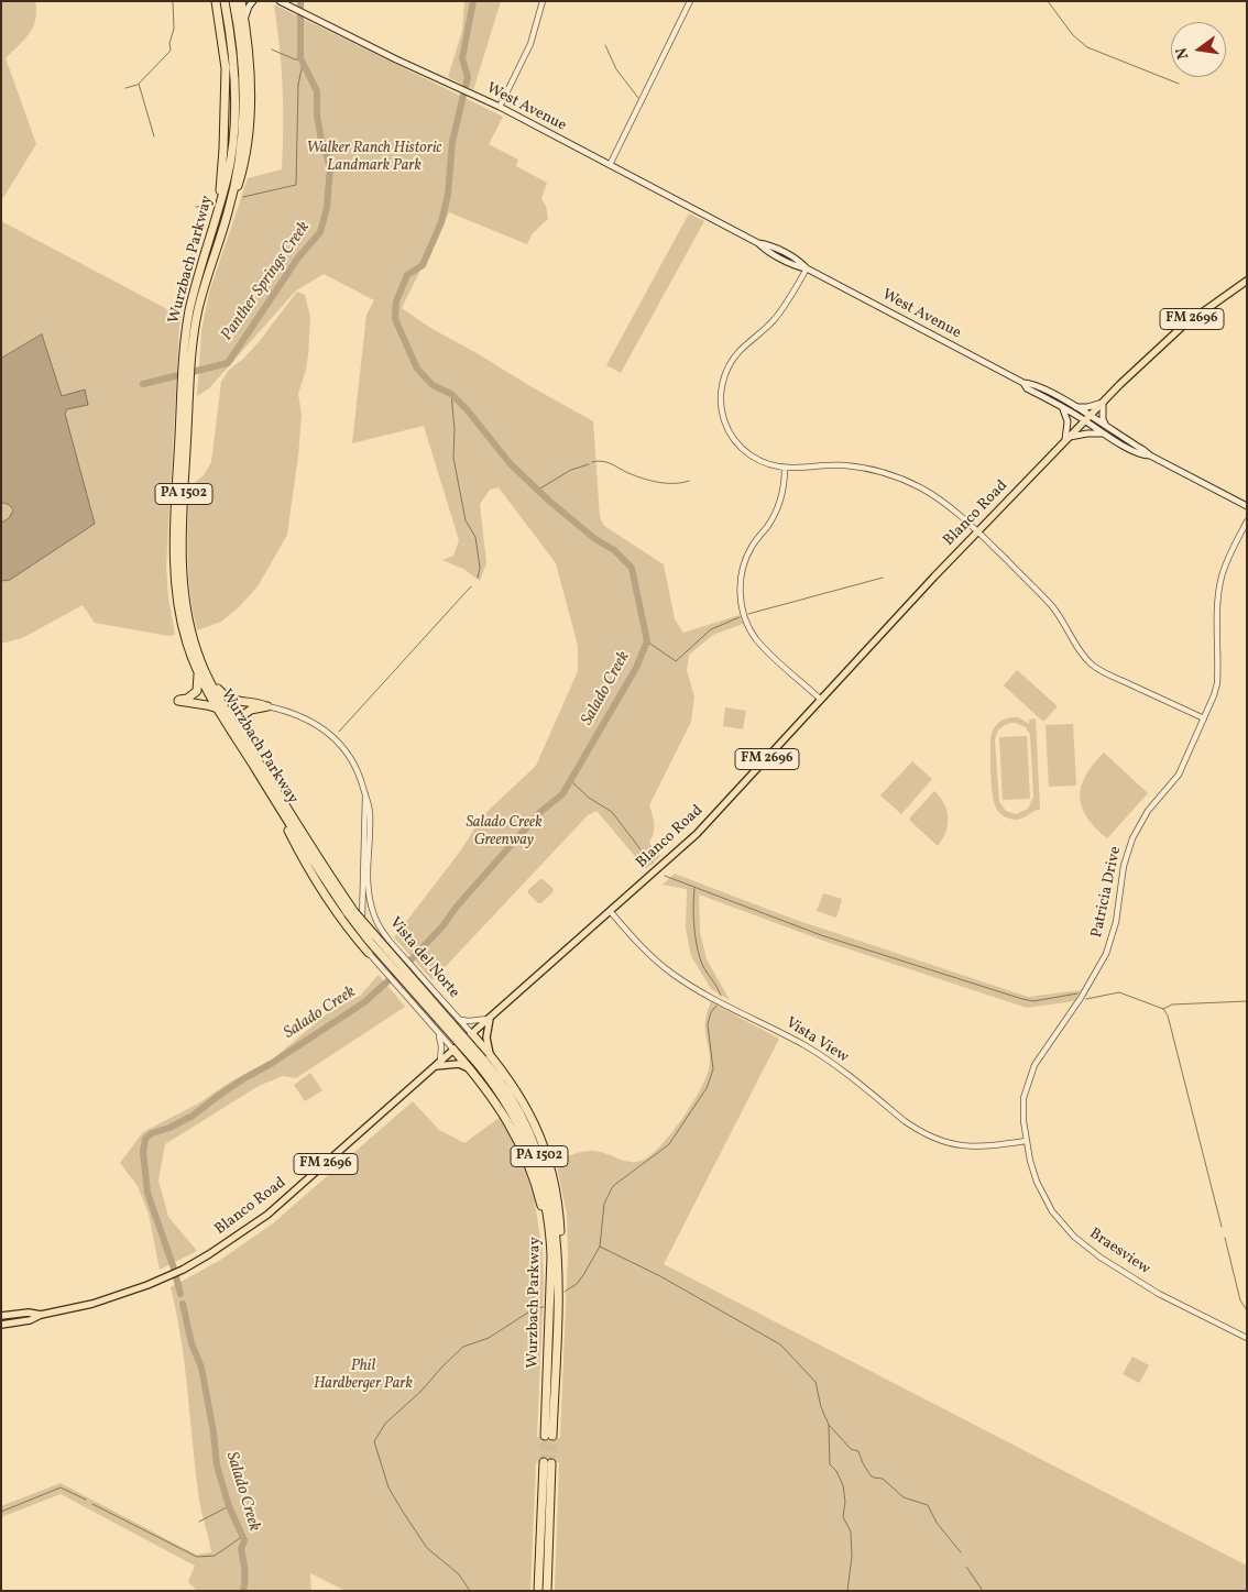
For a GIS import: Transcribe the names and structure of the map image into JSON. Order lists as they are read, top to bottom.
{
  "streets": {
    "highway": ["Wurzbach Parkway", "PA 1502"],
    "main road": ["West Avenue", "FM 2696", "Blanco Road"],
    "street": [
      "Patricia Drive",
      "Vista del Norte",
      "Vista View",
      "Braesview"
    ]
  },
  "crossings": [
    ["West Avenue", "Blanco Road"],
    ["Blanco Road", "Vista del Norte"],
    ["Blanco Road", "Vista View"],
    ["Patricia Drive", "Vista View"],
    ["Patricia Drive", "Braesview"],
    ["Vista View", "Braesview"]
  ],
  "water": ["Panther Springs Creek", "Salado Creek"],
  "parks": ["Walker Ranch Historic Landmark Park", "Salado Creek Greenway", "Phil Hardberger Park"],
  "north": "left"
}
